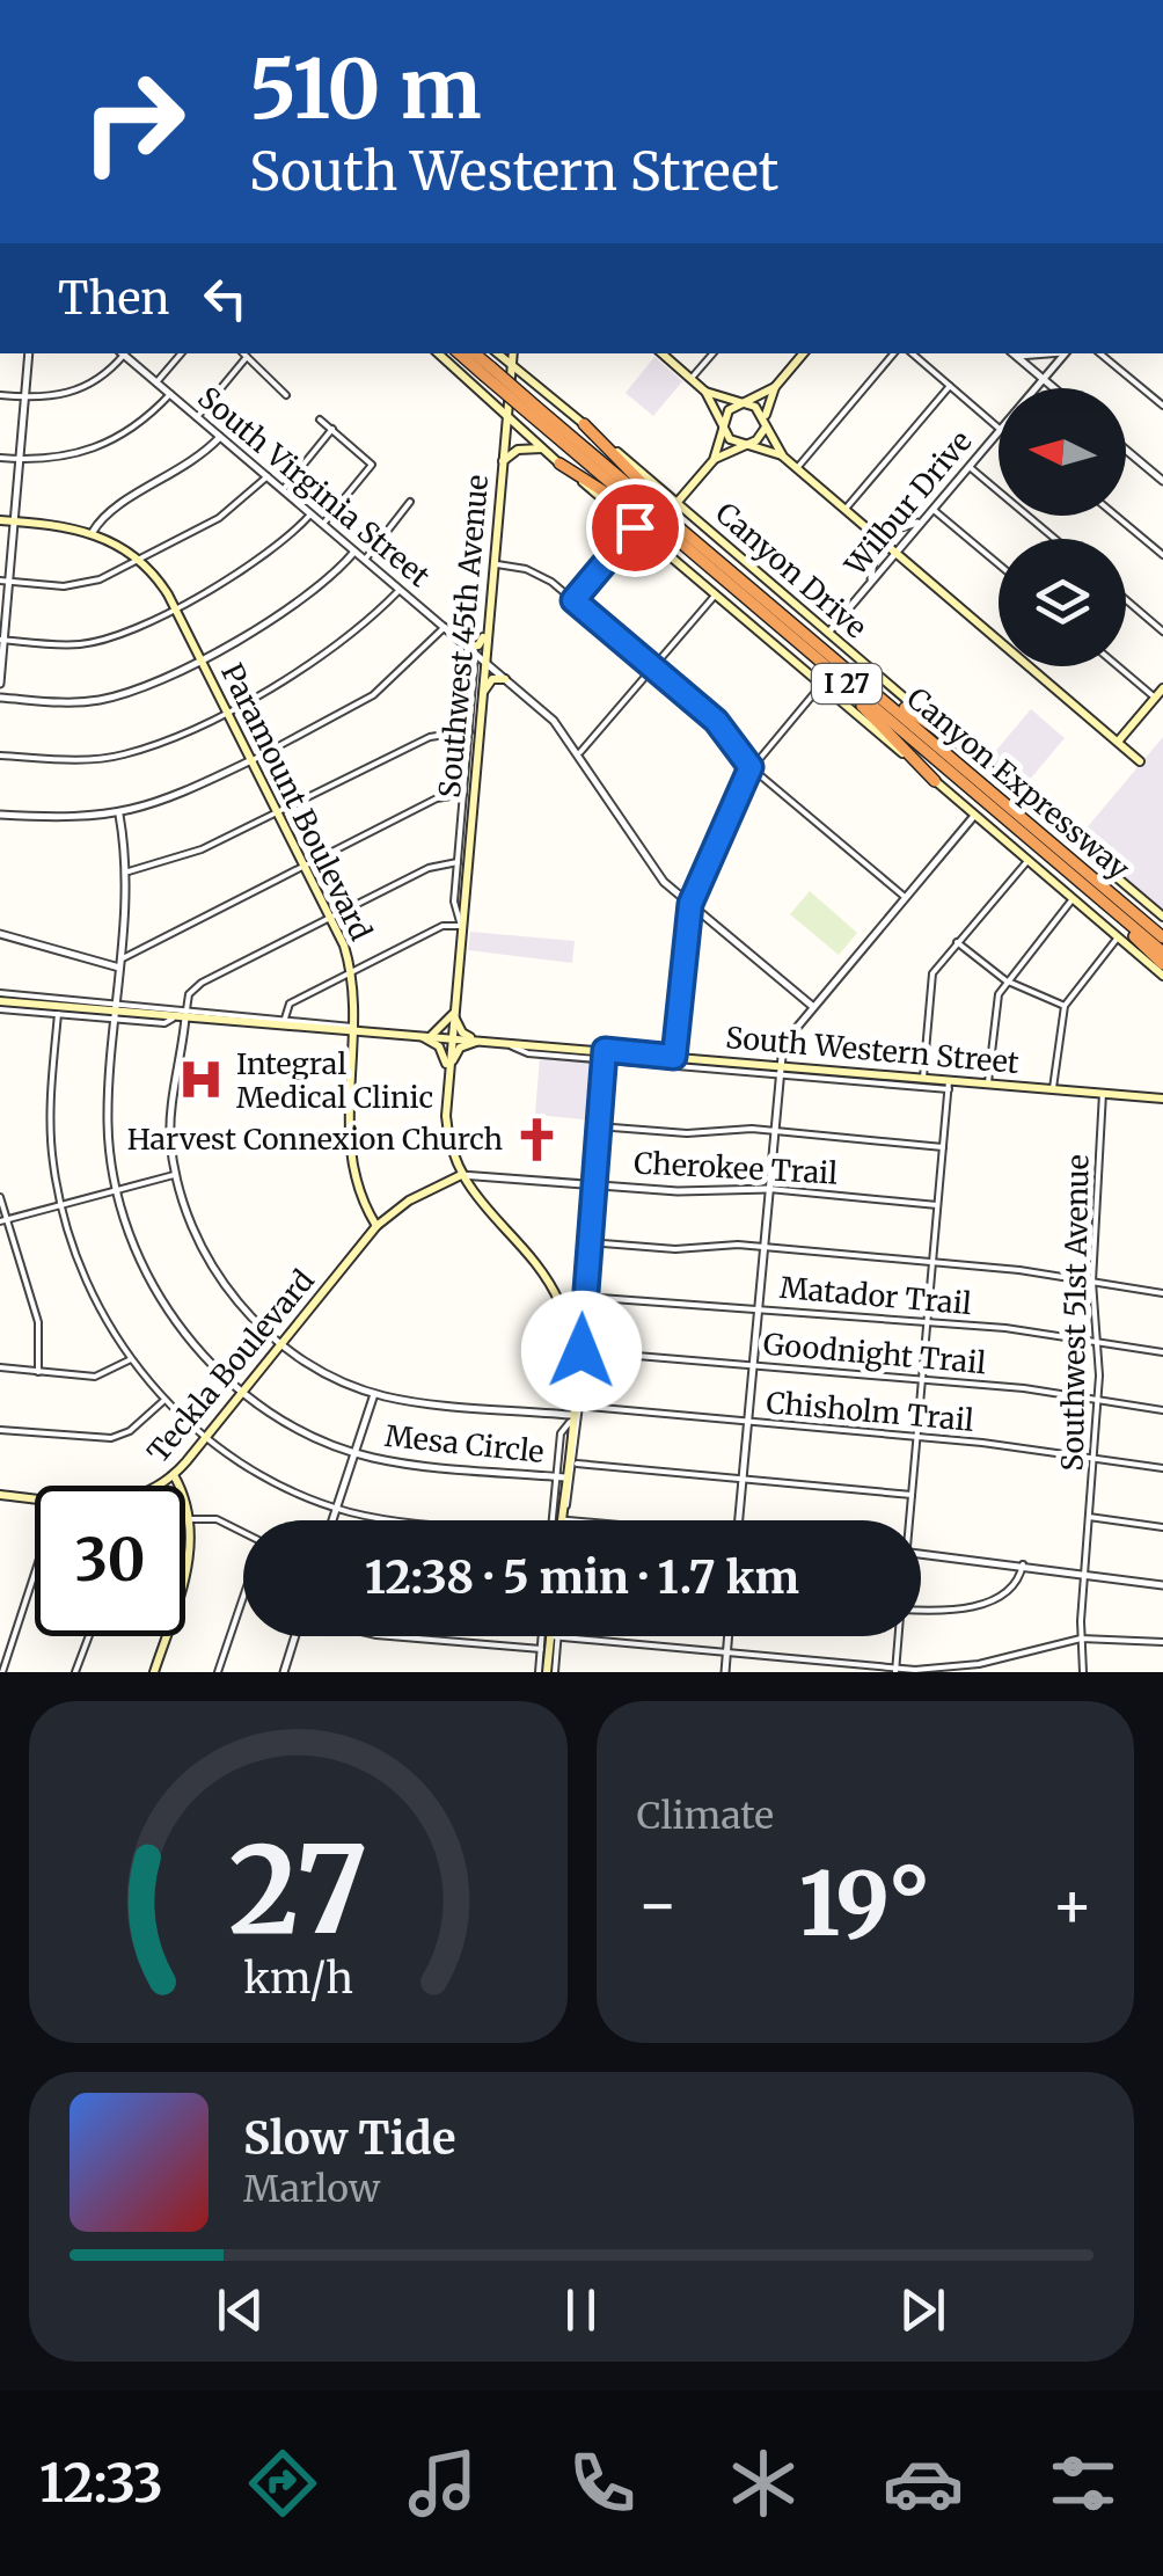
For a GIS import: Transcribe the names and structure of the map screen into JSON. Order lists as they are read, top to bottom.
{
  "streets": {
    "highway": ["I 27", "Canyon Expressway"],
    "main road": [
      "Canyon Drive",
      "Southwest 45th Avenue",
      "Paramount Boulevard",
      "South Western Street",
      "Teckla Boulevard"
    ],
    "street": [
      "South Virginia Street",
      "Wilbur Drive",
      "Cherokee Trail",
      "Matador Trail",
      "Southwest 51st Avenue",
      "Goodnight Trail",
      "Chisholm Trail",
      "Mesa Circle"
    ]
  },
  "crossings": [
    ["South Virginia Street", "Southwest 45th Avenue"],
    ["Wilbur Drive", "Canyon Drive"],
    ["Canyon Drive", "Southwest 45th Avenue"],
    ["Southwest 45th Avenue", "South Western Street"],
    ["Southwest 45th Avenue", "Cherokee Trail"],
    ["Southwest 45th Avenue", "Matador Trail"],
    ["Southwest 45th Avenue", "Goodnight Trail"],
    ["Southwest 45th Avenue", "Teckla Boulevard"],
    ["Southwest 45th Avenue", "Chisholm Trail"],
    ["Southwest 45th Avenue", "Mesa Circle"],
    ["Paramount Boulevard", "South Western Street"],
    ["Paramount Boulevard", "Teckla Boulevard"],
    ["South Western Street", "Southwest 51st Avenue"],
    ["South Western Street", "Mesa Circle"],
    ["Cherokee Trail", "Teckla Boulevard"],
    ["Matador Trail", "Southwest 51st Avenue"],
    ["Southwest 51st Avenue", "Goodnight Trail"],
    ["Southwest 51st Avenue", "Chisholm Trail"],
    ["Teckla Boulevard", "Mesa Circle"]
  ],
  "places": {
    "hospital": ["Integral Medical Clinic"],
    "church": ["Harvest Connexion Church"]
  },
  "north": "left",
  "page": {
    "turn": ["510 m", "South Western Street"],
    "then": "Then",
    "limit": "30",
    "trip": "12:38 · 5 min · 1.7 km",
    "tile": "Climate",
    "heat": ["−", "19°", "+"],
    "song": ["Slow Tide", "Marlow"],
    "tabs": "12:33",
    "gauge": ["27", "km/h"]
  }
}
